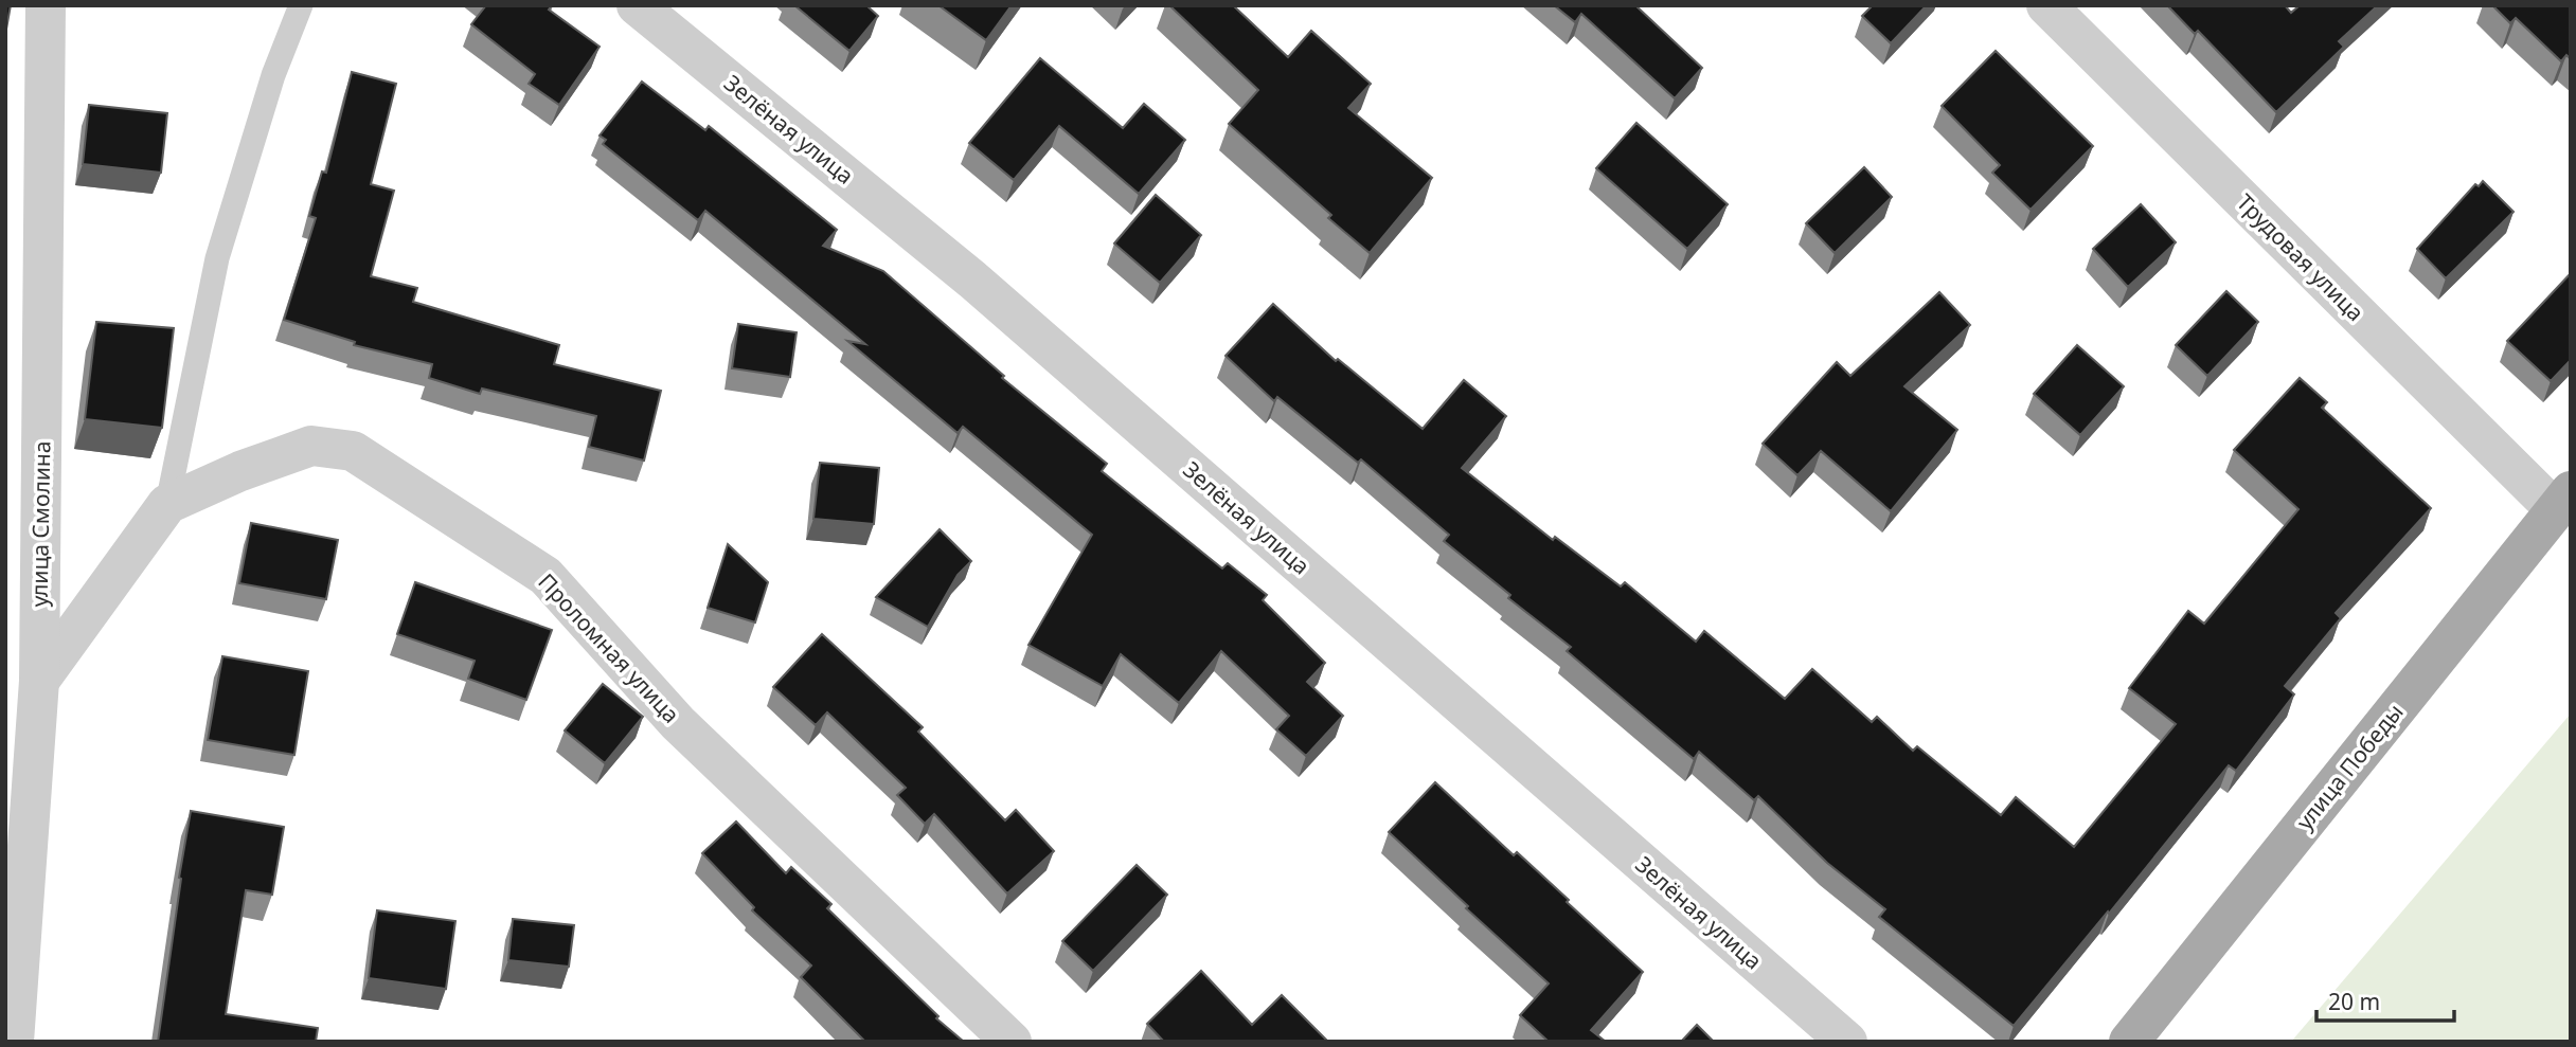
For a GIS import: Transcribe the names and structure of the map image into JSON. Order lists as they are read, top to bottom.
{
  "streets": {
    "main road": ["улица Победы"],
    "street": [
      "Зелёная улица",
      "Трудовая улица",
      "улица Смолина",
      "Проломная улица"
    ]
  },
  "crossings": [
    ["Трудовая улица", "улица Победы"],
    ["улица Смолина", "Проломная улица"]
  ],
  "scale_bar": "20 m"
}
